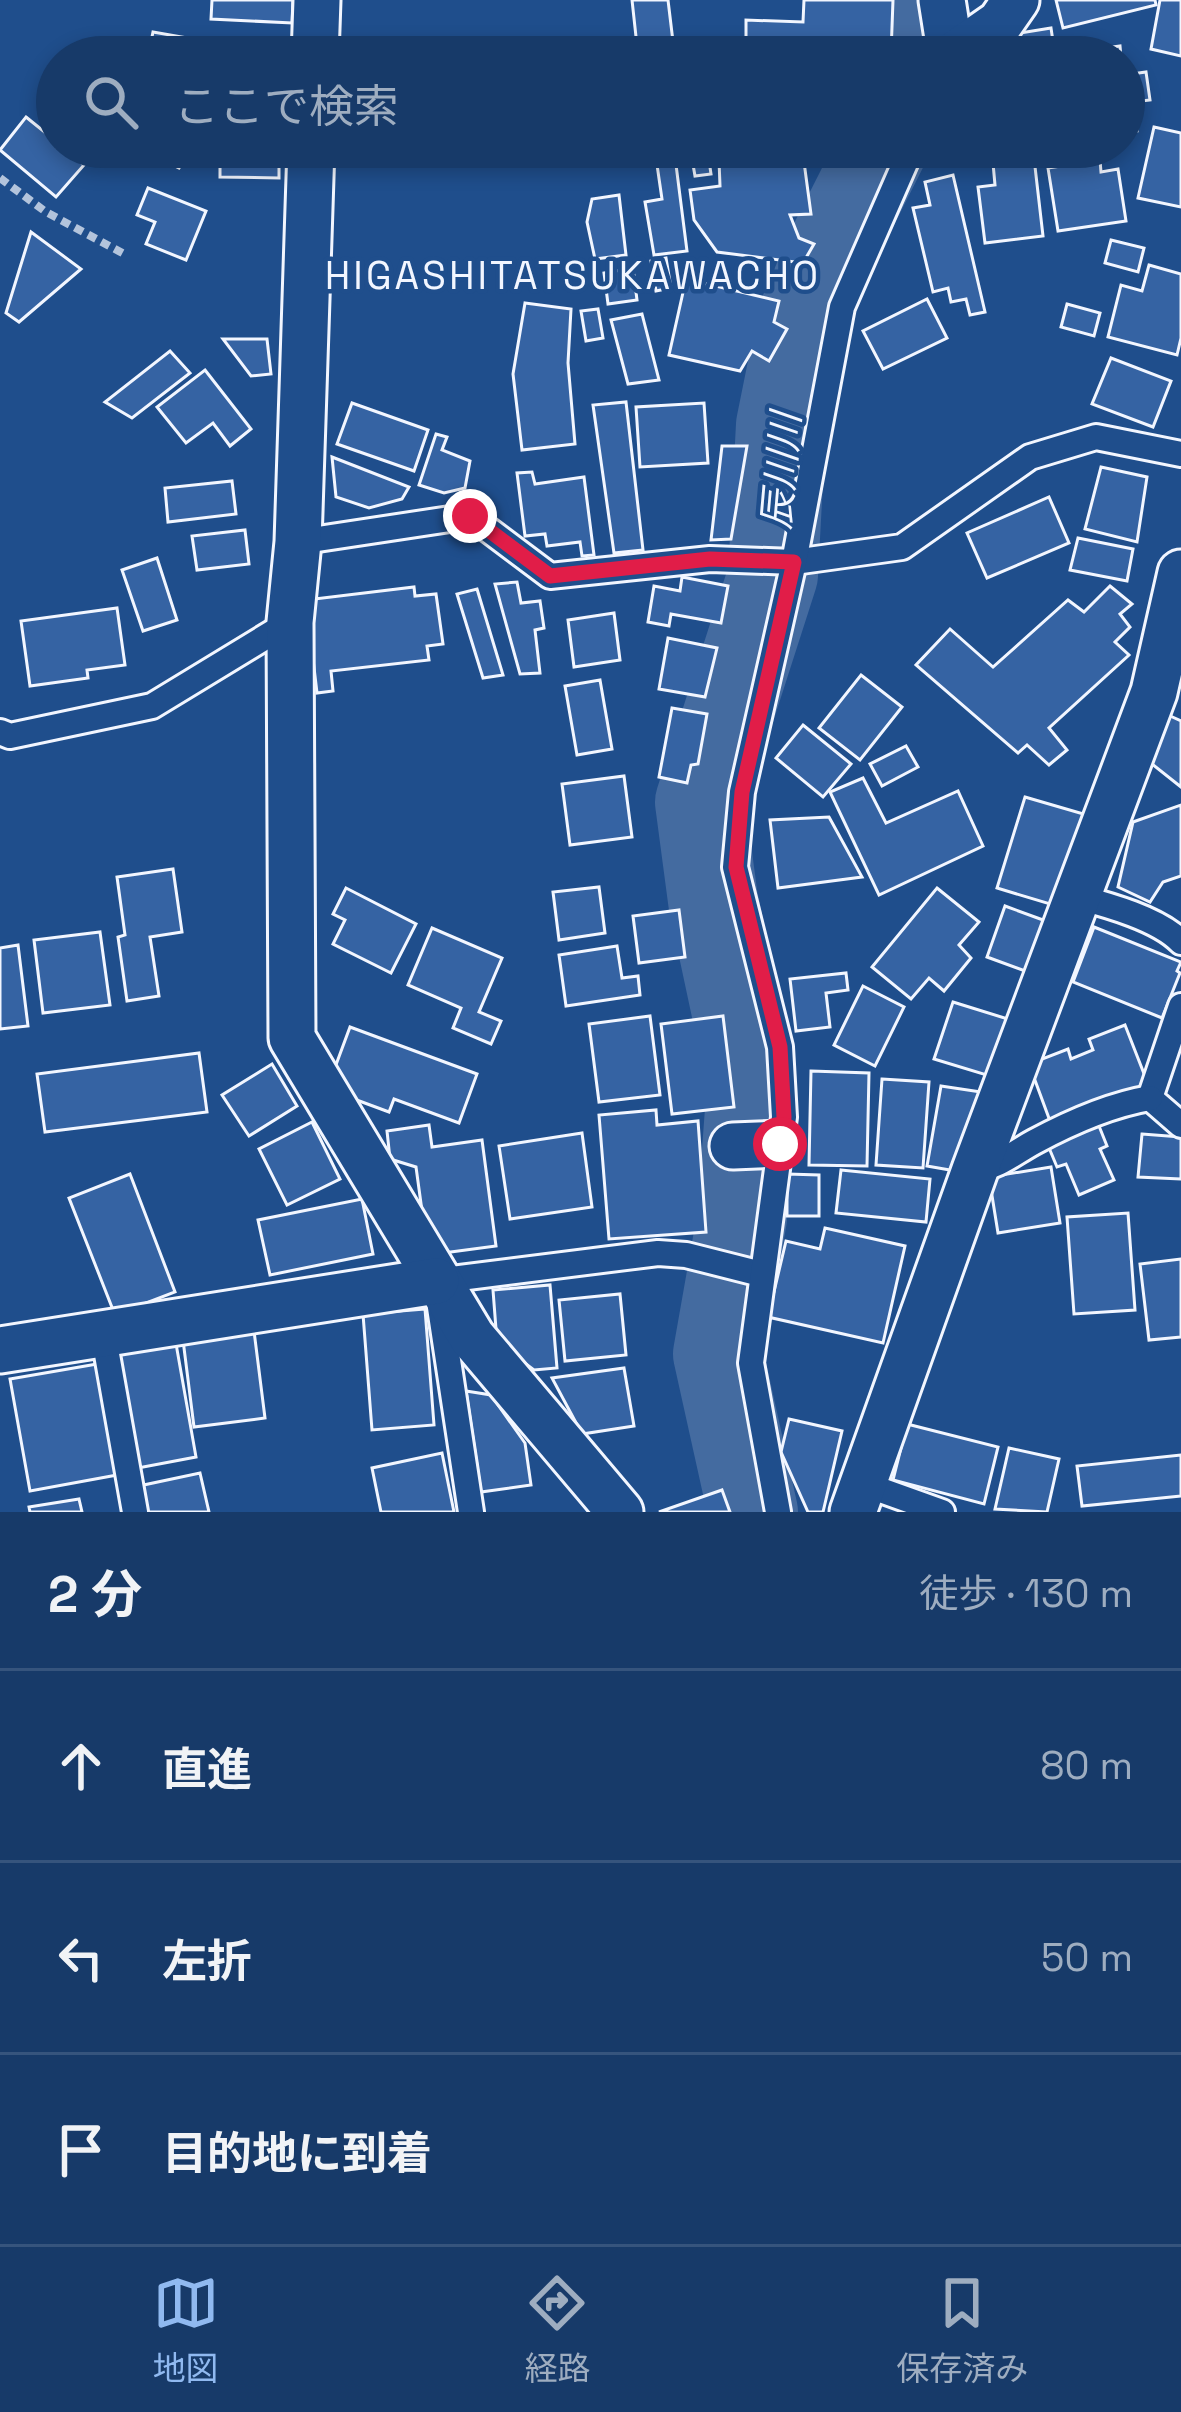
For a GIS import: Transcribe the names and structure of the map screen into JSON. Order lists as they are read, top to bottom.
{
  "districts": ["HIGASHITATSUKAWACHO"],
  "water": ["辰川川"],
  "page": {
    "search": "ここで検索",
    "heading": ["2 分", "徒歩 · 130 m"],
    "list": [
      ["直進", "80 m"],
      ["左折", "50 m"],
      "目的地に到着"
    ],
    "nav": ["地図", "経路", "保存済み"]
  }
}
